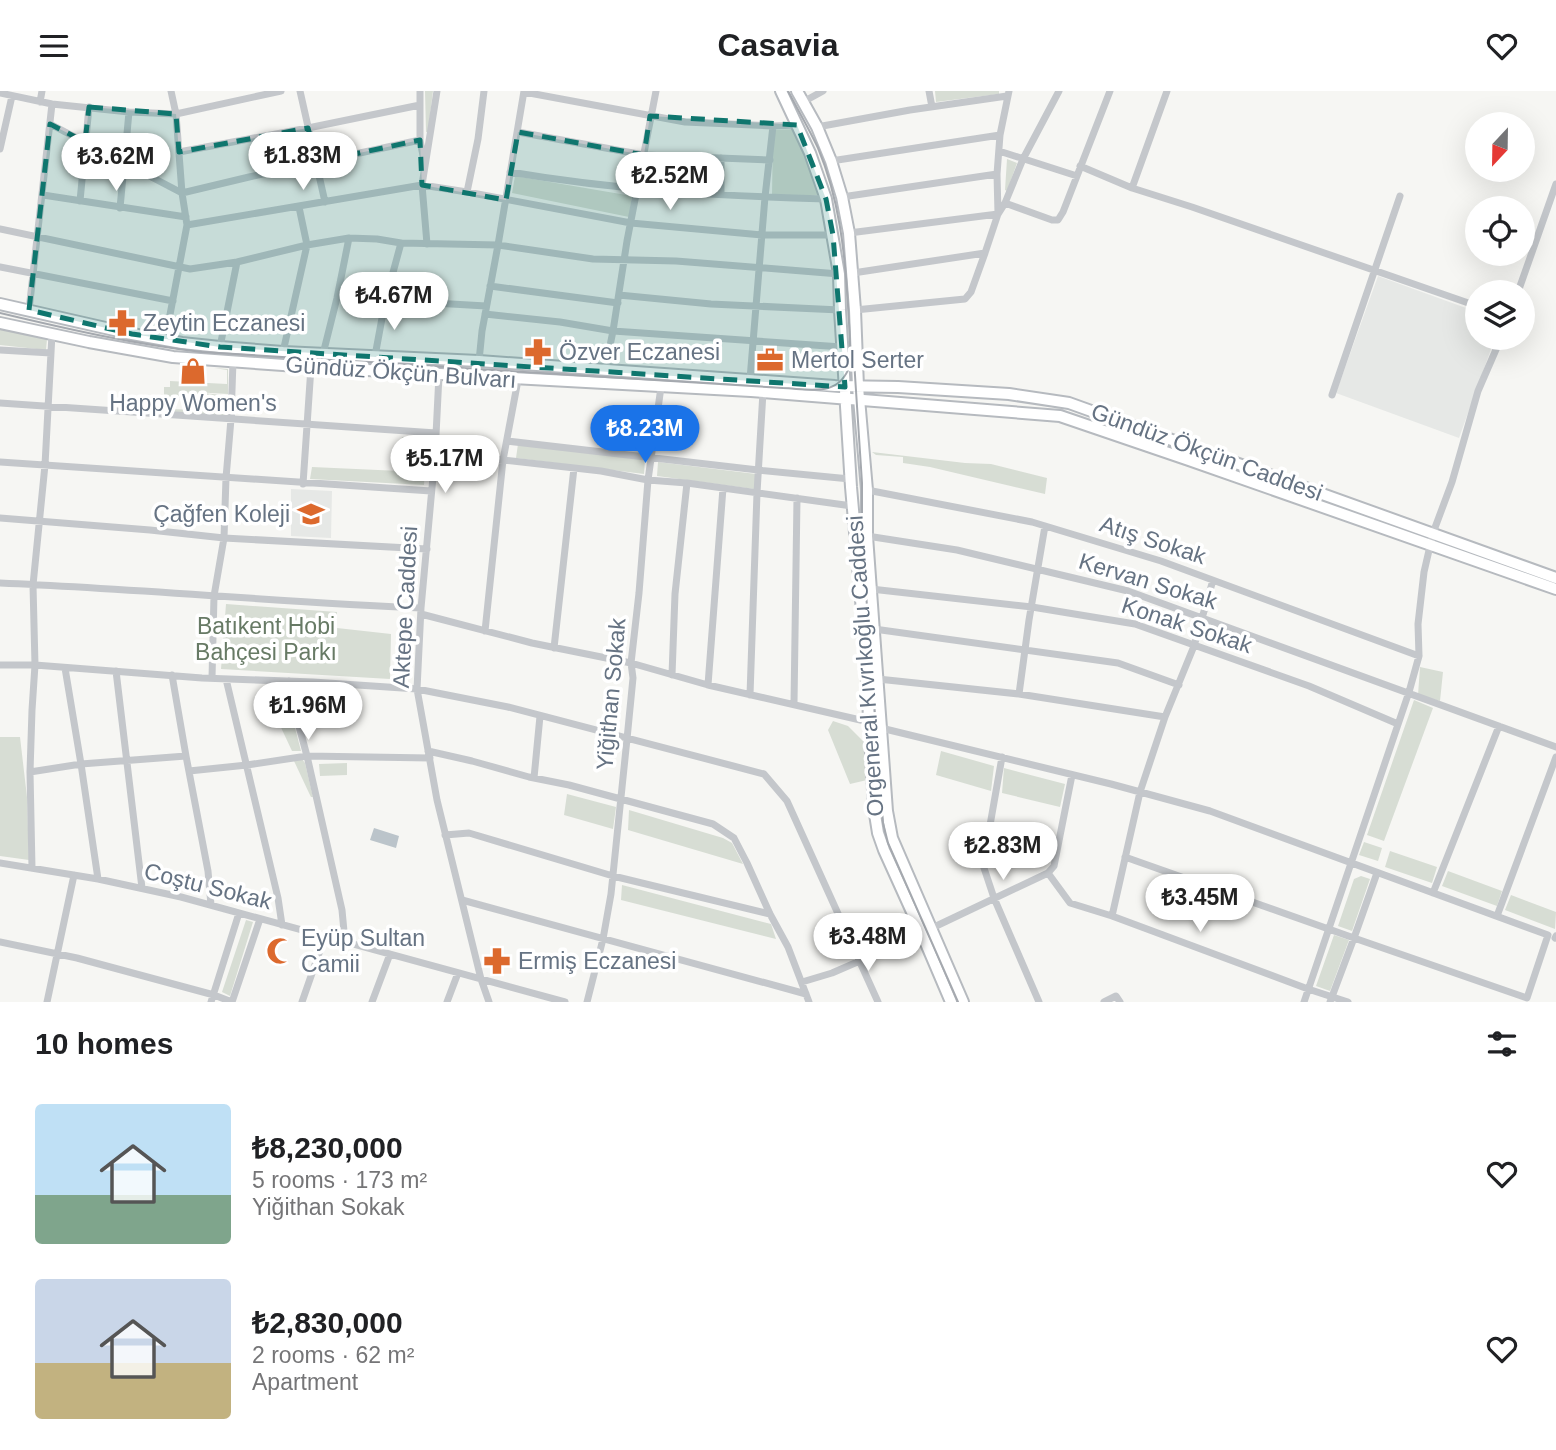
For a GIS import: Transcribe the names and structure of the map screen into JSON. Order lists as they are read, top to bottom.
{
  "streets": {
    "street": [
      "Gündüz Ökçün Bulvarı",
      "Gündüz Ökçün Caddesi",
      "Atış Sokak",
      "Kervan Sokak",
      "Aktepe Caddesi",
      "Konak Sokak",
      "Orgeneral Kıvrıkoğlu Caddesi",
      "Yiğithan Sokak",
      "Coştu Sokak"
    ]
  },
  "crossings": [
    ["Gündüz Ökçün Bulvarı", "Gündüz Ökçün Caddesi"],
    ["Gündüz Ökçün Bulvarı", "Aktepe Caddesi"],
    ["Gündüz Ökçün Bulvarı", "Orgeneral Kıvrıkoğlu Caddesi"],
    ["Gündüz Ökçün Bulvarı", "Yiğithan Sokak"],
    ["Gündüz Ökçün Caddesi", "Orgeneral Kıvrıkoğlu Caddesi"],
    ["Aktepe Caddesi", "Coştu Sokak"]
  ],
  "parks": ["Batıkent Hobi Bahçesi Parkı"],
  "places": {
    "pharmacy": ["Zeytin Eczanesi", "Özver Eczanesi", "Ermiş Eczanesi"],
    "office": ["Mertol Serter"],
    "shop": ["Happy Women's"],
    "school or university": ["Çağfen Koleji"],
    "mosque": ["Eyüp Sultan Camii"]
  },
  "north": "bottom",
  "page": {
    "header": "Casavia",
    "price": [
      "₺1.83M",
      "₺3.62M",
      "₺2.52M",
      "₺4.67M",
      "₺8.23M",
      "₺5.17M",
      "₺1.96M",
      "₺2.83M",
      "₺3.45M",
      "₺3.48M"
    ],
    "heading": "10 homes",
    "list": [
      {
        "name": "₺8,230,000",
        "note": "5 rooms · 173 m² · Yiğithan Sokak"
      },
      {
        "name": "₺2,830,000",
        "note": "2 rooms · 62 m² · Apartment"
      }
    ]
  }
}
